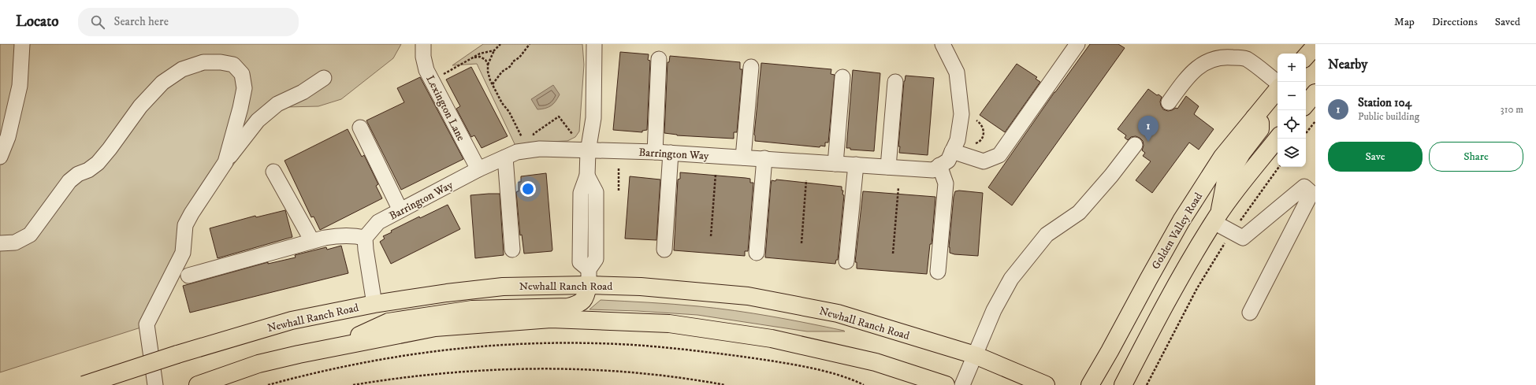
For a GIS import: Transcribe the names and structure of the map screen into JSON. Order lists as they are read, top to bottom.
{
  "streets": {
    "main road": ["Golden Valley Road", "Newhall Ranch Road"],
    "street": ["Lexington Lane", "Barrington Way"]
  },
  "crossings": [
    ["Lexington Lane", "Barrington Way"]
  ],
  "page": {
    "header": "Locato",
    "search": "Search here",
    "nav": ["Map", "Directions", "Saved"],
    "heading": "Nearby",
    "map_buttons": ["+", "−"],
    "list": [
      {
        "mark": "1",
        "name": "Station 104",
        "note": "Public building",
        "value": "310 m"
      }
    ],
    "pins": "1",
    "buttons": ["Save", "Share"]
  }
}
